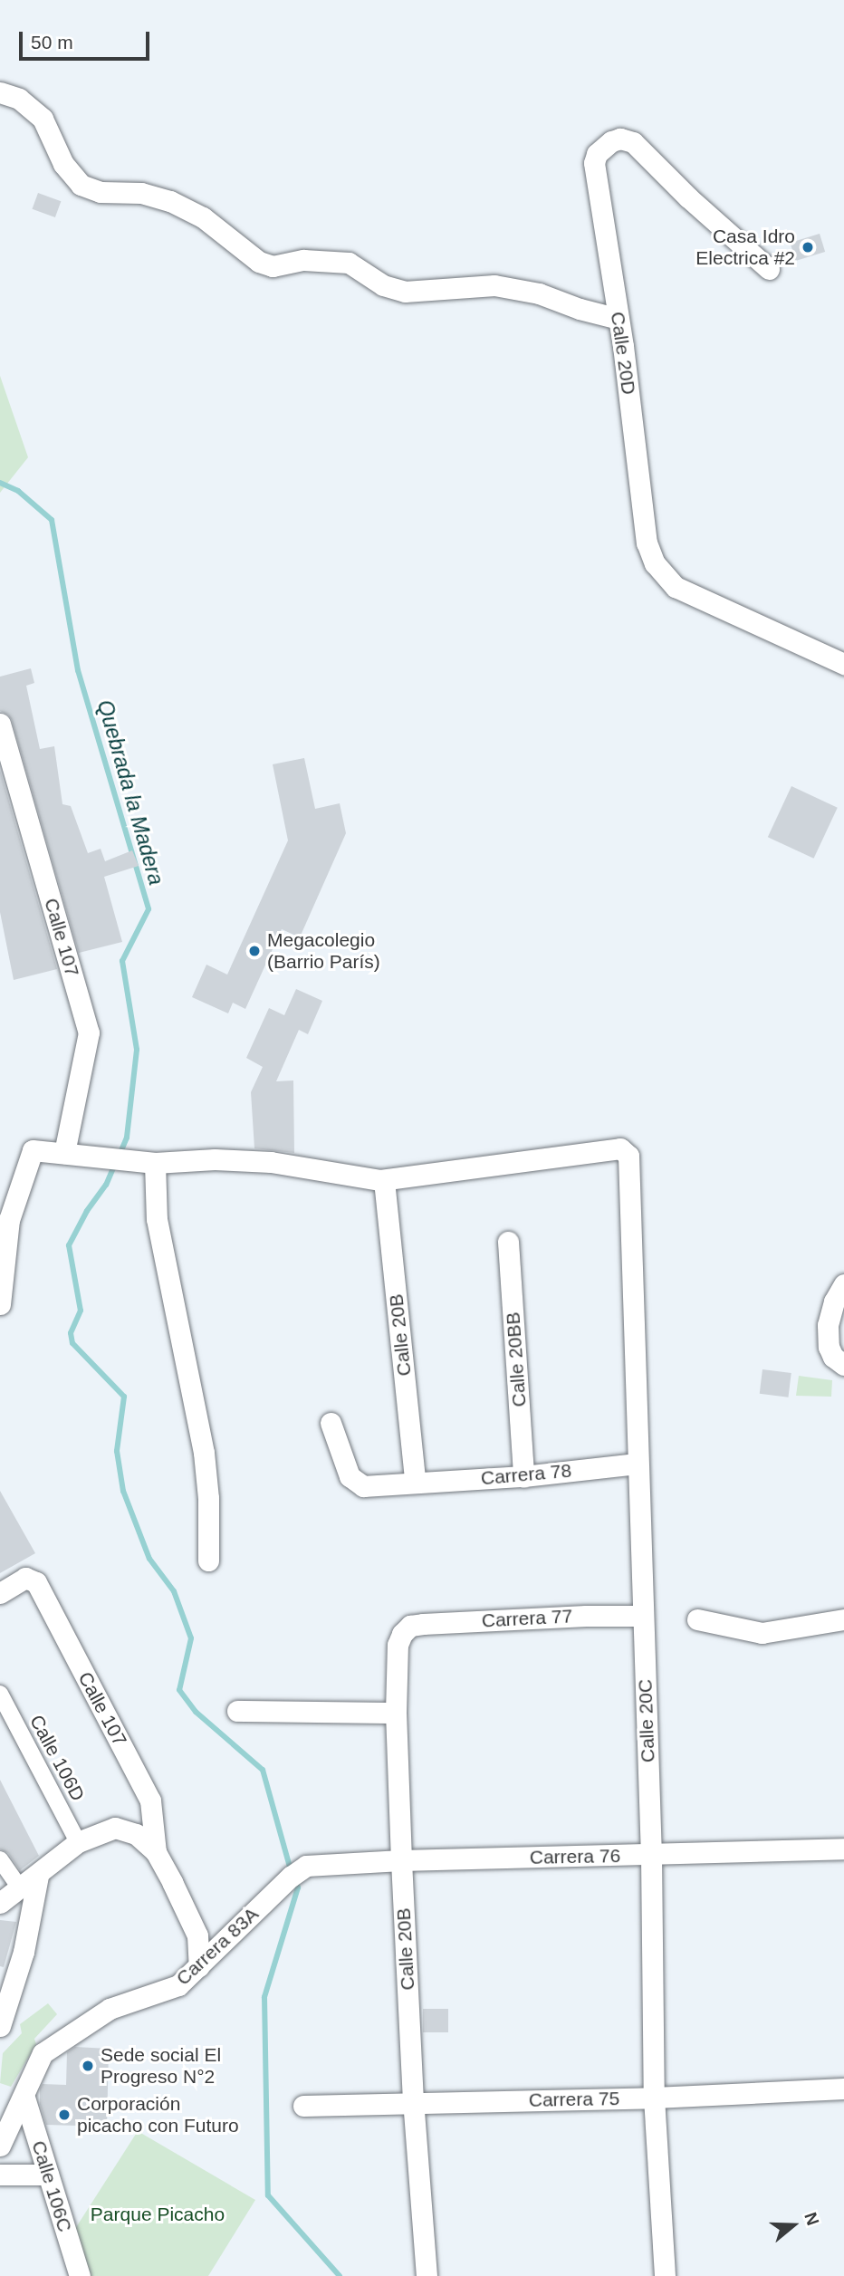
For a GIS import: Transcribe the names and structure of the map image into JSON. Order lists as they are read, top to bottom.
{
  "streets": {
    "street": [
      "Calle 20D",
      "Calle 107",
      "Calle 20B",
      "Calle 20BB",
      "Carrera 78",
      "Carrera 77",
      "Calle 20C",
      "Calle 106D",
      "Carrera 76",
      "Carrera 83A",
      "Carrera 75",
      "Calle 106C"
    ]
  },
  "crossings": [
    ["Calle 107", "Calle 106D"],
    ["Calle 107", "Carrera 83A"],
    ["Calle 20B", "Carrera 78"],
    ["Calle 20B", "Carrera 77"],
    ["Calle 20B", "Carrera 76"],
    ["Calle 20B", "Carrera 75"],
    ["Calle 20BB", "Carrera 78"],
    ["Carrera 78", "Calle 20C"],
    ["Carrera 77", "Calle 20C"],
    ["Calle 20C", "Carrera 76"],
    ["Calle 20C", "Carrera 75"],
    ["Carrera 76", "Carrera 83A"],
    ["Carrera 83A", "Calle 106C"]
  ],
  "water": ["Quebrada la Madera"],
  "parks": ["Parque Picacho"],
  "places": [
    "Casa Idro Electrica #2",
    "Megacolegio (Barrio París)",
    "Sede social El Progreso N°2",
    "Corporación picacho con Futuro"
  ],
  "scale_bar": "50 m",
  "north": "right"
}
